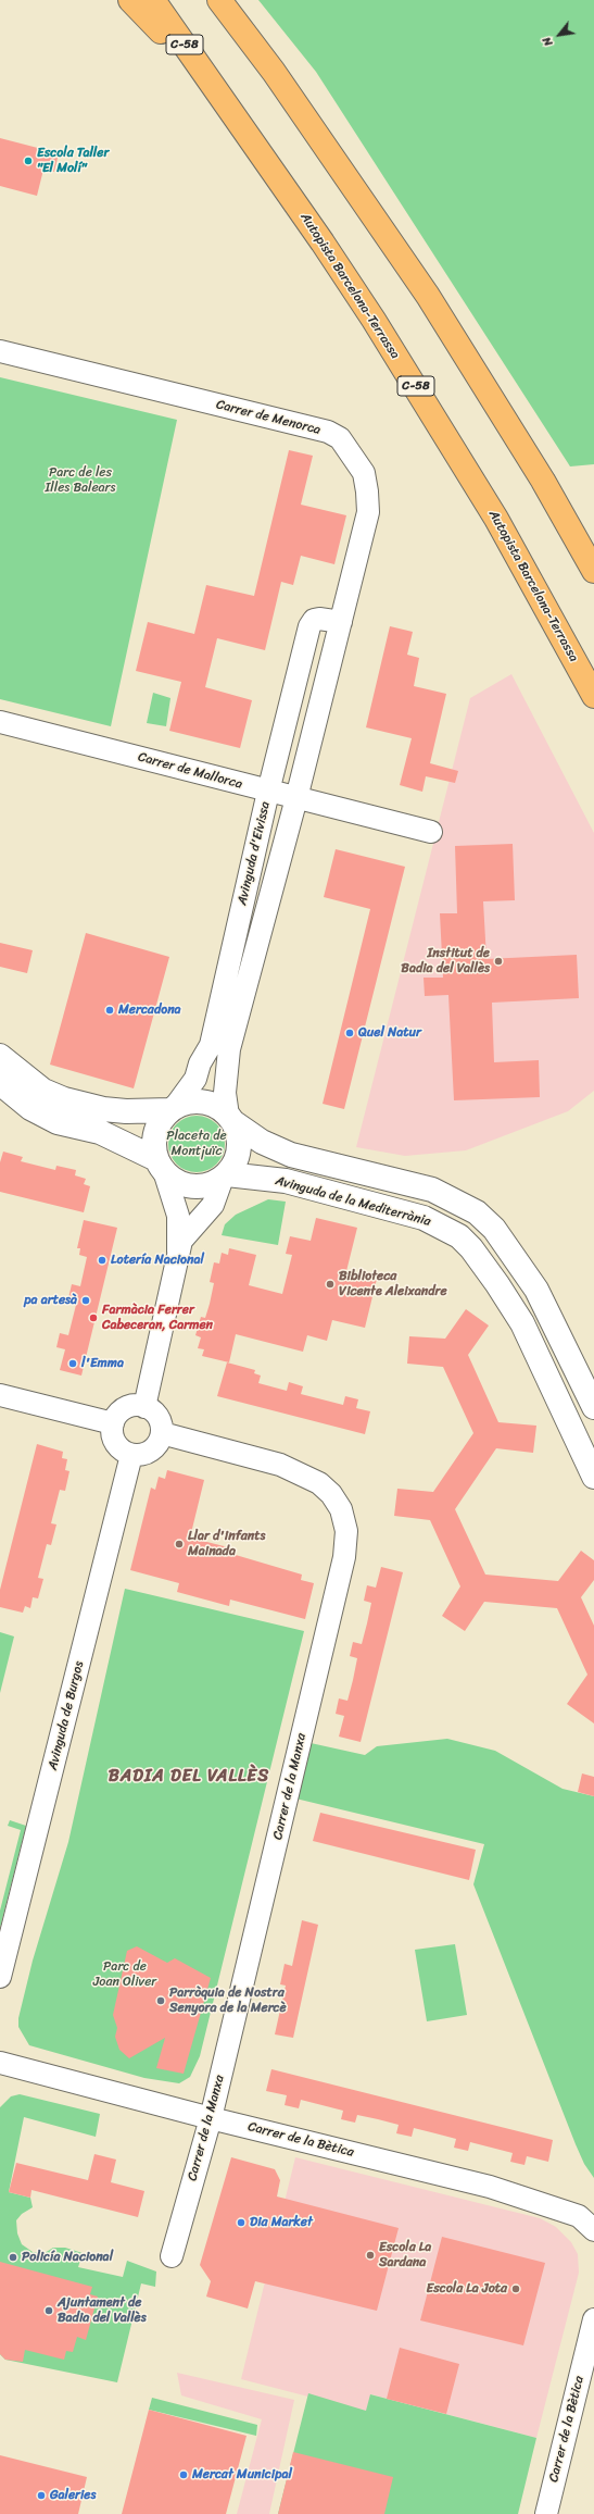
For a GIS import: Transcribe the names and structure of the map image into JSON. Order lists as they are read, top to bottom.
{
  "streets": {
    "highway": ["C-58", "Autopista Barcelona-Terrassa"],
    "street": [
      "Carrer de Menorca",
      "Carrer de Mallorca",
      "Avinguda d'Eivissa",
      "Avinguda de la Mediterrània",
      "Avinguda de Burgos",
      "Carrer de la Manxa",
      "Carrer de la Bètica"
    ]
  },
  "crossings": [
    ["Carrer de Menorca", "Avinguda d'Eivissa"],
    ["Carrer de Mallorca", "Avinguda d'Eivissa"],
    ["Avinguda d'Eivissa", "Avinguda de la Mediterrània"],
    ["Avinguda de Burgos", "Carrer de la Manxa"],
    ["Carrer de la Manxa", "Carrer de la Bètica"]
  ],
  "districts": ["BADIA DEL VALLÈS"],
  "parks": ["Parc de les Illes Balears", "Placeta de Montjuïc", "Parc de Joan Oliver"],
  "places": [
    "Escola Taller \"El Molí\"",
    "Institut de Badia del Vallès",
    "Mercadona",
    "Quel Natur",
    "Lotería Nacional",
    "Biblioteca Vicente Aleixandre",
    "pa artesà",
    "Farmàcia Ferrer Cabeceran, Carmen",
    "l'Emma",
    "Llar d'infants Mainada",
    "Parròquia de Nostra Senyora de la Mercè",
    "Dia Market",
    "Escola La Sardana",
    "Policía Nacional",
    "Escola La Jota",
    "Ajuntament de Badia del Vallès",
    "Mercat Municipal",
    "Galeries"
  ],
  "north": "bottom left"
}
